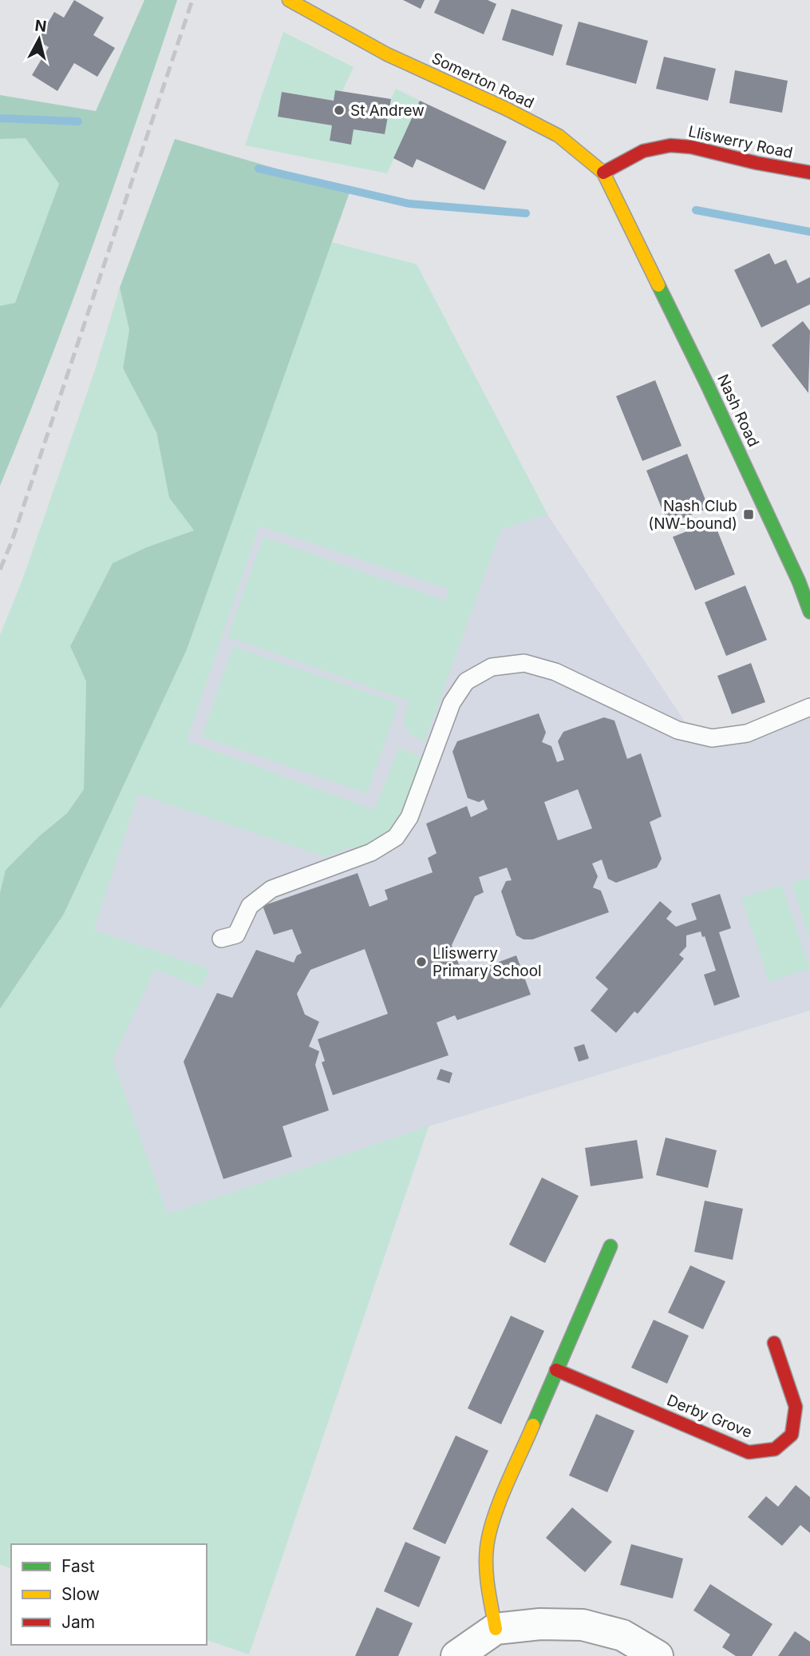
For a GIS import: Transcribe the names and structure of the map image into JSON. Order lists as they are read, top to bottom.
{
  "streets": {
    "street": [
      "Somerton Road",
      "Lliswerry Road",
      "Nash Road",
      "Derby Grove"
    ]
  },
  "crossings": [
    ["Somerton Road", "Lliswerry Road"],
    ["Somerton Road", "Nash Road"]
  ],
  "places": {
    "other": ["St Andrew", "Lliswerry Primary School"],
    "transit": ["Nash Club (NW-bound)"]
  },
  "legend": ["Fast", "Slow", "Jam"],
  "north": "top"
}
